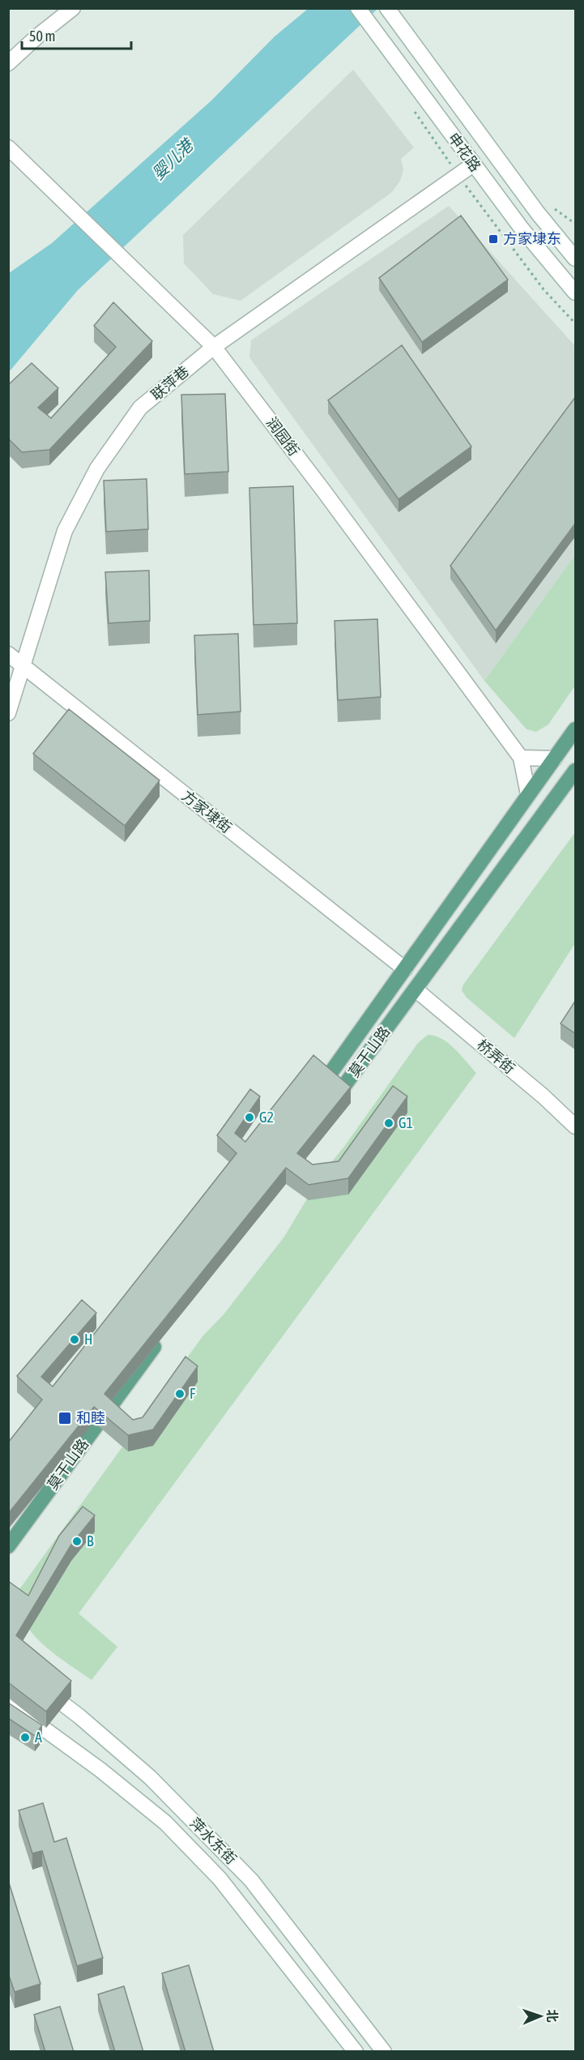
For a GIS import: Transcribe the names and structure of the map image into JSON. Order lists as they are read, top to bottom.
{
  "streets": {
    "main road": ["莫干山路"],
    "street": [
      "申花路",
      "联萍巷",
      "润园街",
      "方家埭街",
      "桥弄街",
      "萍水东街"
    ]
  },
  "crossings": [
    ["申花路", "联萍巷"],
    ["联萍巷", "润园街"],
    ["联萍巷", "方家埭街"],
    ["润园街", "莫干山路"],
    ["方家埭街", "莫干山路"],
    ["莫干山路", "桥弄街"]
  ],
  "water": ["婴儿港"],
  "places": {
    "transit": ["方家埭东", "和睦"],
    "other": [
      "G2",
      "G1",
      "H",
      "F",
      "B",
      "A"
    ]
  },
  "scale_bar": "50 m",
  "north": "right"
}
